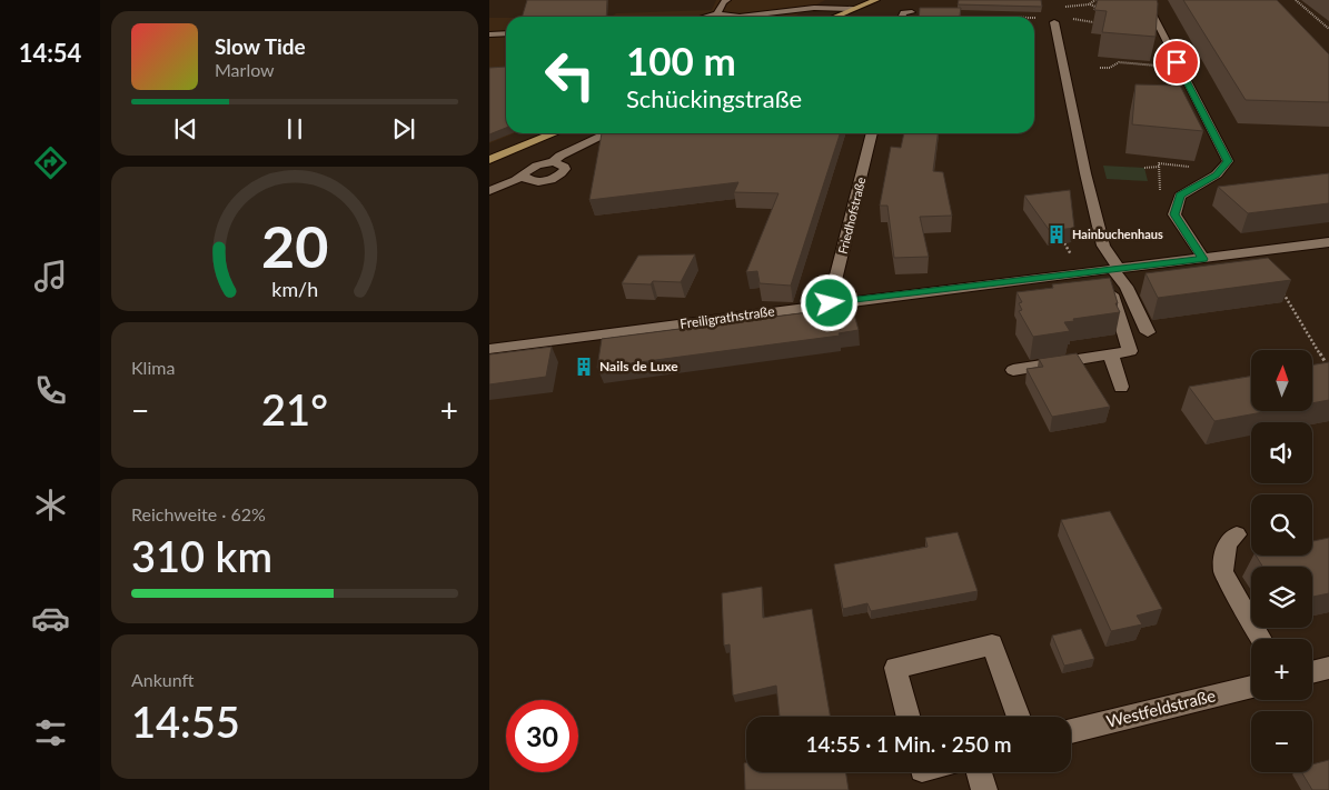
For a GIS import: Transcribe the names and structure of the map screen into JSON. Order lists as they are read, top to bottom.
{
  "streets": {
    "street": ["Friedhofstraße", "Freiligrathstraße", "Westfeldstraße"]
  },
  "crossings": [
    ["Friedhofstraße", "Freiligrathstraße"]
  ],
  "places": {
    "building": ["Hainbuchenhaus", "Nails de Luxe"]
  },
  "north": "top",
  "page": {
    "tabs": "14:54",
    "turn": ["100 m", "Schückingstraße"],
    "song": ["Slow Tide", "Marlow"],
    "tile": [
      "Klima",
      ["Reichweite · 62%", "310 km"],
      ["Ankunft", "14:55"]
    ],
    "map_buttons": ["+", "−"],
    "heat": ["−", "21°", "+"],
    "limit": "30",
    "trip": "14:55 · 1 Min. · 250 m",
    "gauge": ["20", "km/h"]
  }
}
